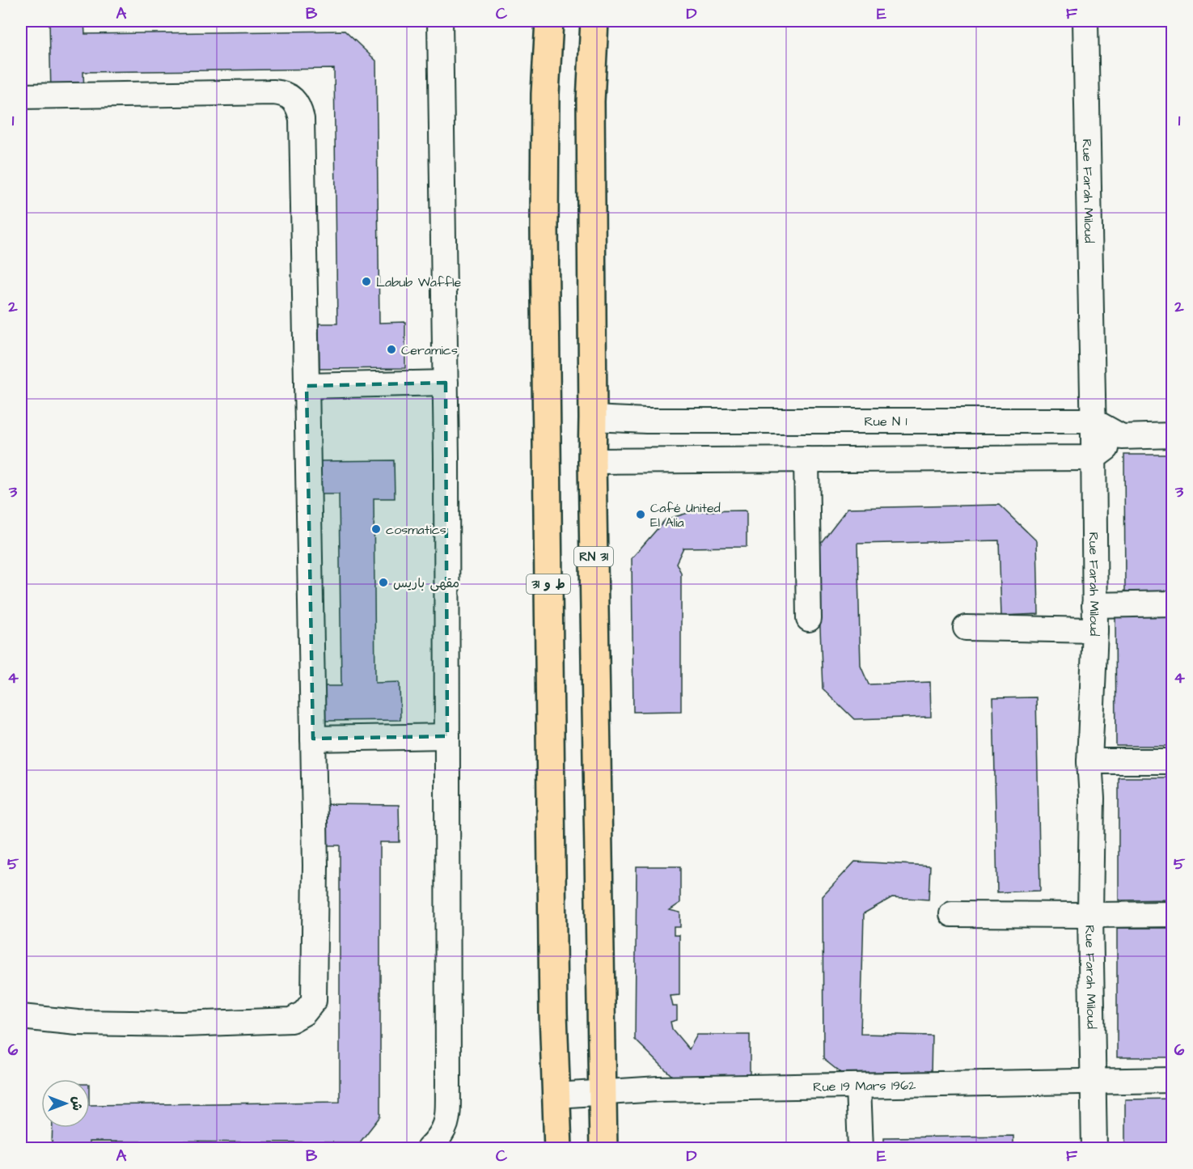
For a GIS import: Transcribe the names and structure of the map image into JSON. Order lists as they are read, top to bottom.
{
  "streets": {
    "main road": ["RN 31", "ط و 31"],
    "street": ["Rue Farah Miloud", "Rue N 1", "Rue 19 Mars 1962"]
  },
  "crossings": [
    ["Rue Farah Miloud", "Rue N 1"],
    ["Rue Farah Miloud", "Rue 19 Mars 1962"],
    ["Rue N 1", "RN 31"],
    ["RN 31", "Rue 19 Mars 1962"],
    ["ط و 31", "Rue 19 Mars 1962"]
  ],
  "places": [
    "Labub Waffle",
    "Ceramics",
    "Café United El Alia",
    "cosmatics",
    "مقهى باريس"
  ],
  "north": "right",
  "grid": {
    "columns": [
      "A",
      "B",
      "C",
      "D",
      "E",
      "F"
    ],
    "rows": [
      "1",
      "2",
      "3",
      "4",
      "5",
      "6"
    ]
  }
}
